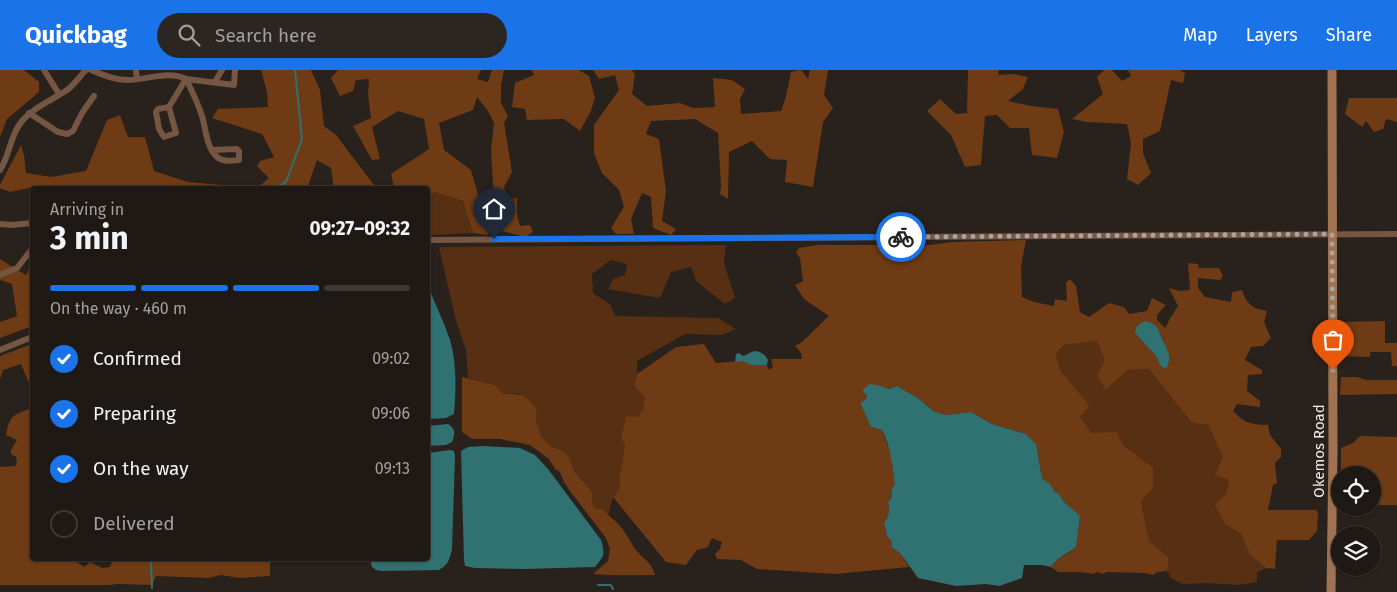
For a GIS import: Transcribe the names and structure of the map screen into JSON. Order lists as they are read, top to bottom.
{
  "streets": {
    "street": ["Okemos Road"]
  },
  "page": {
    "header": "Quickbag",
    "search": "Search here",
    "nav": ["Map", "Layers", "Share"],
    "heading": ["3 min", "Arriving in", "09:27–09:32"],
    "bar": "On the way · 460 m",
    "list": [
      ["Confirmed", "09:02"],
      ["Preparing", "09:06"],
      ["On the way", "09:13"],
      "Delivered"
    ]
  }
}
